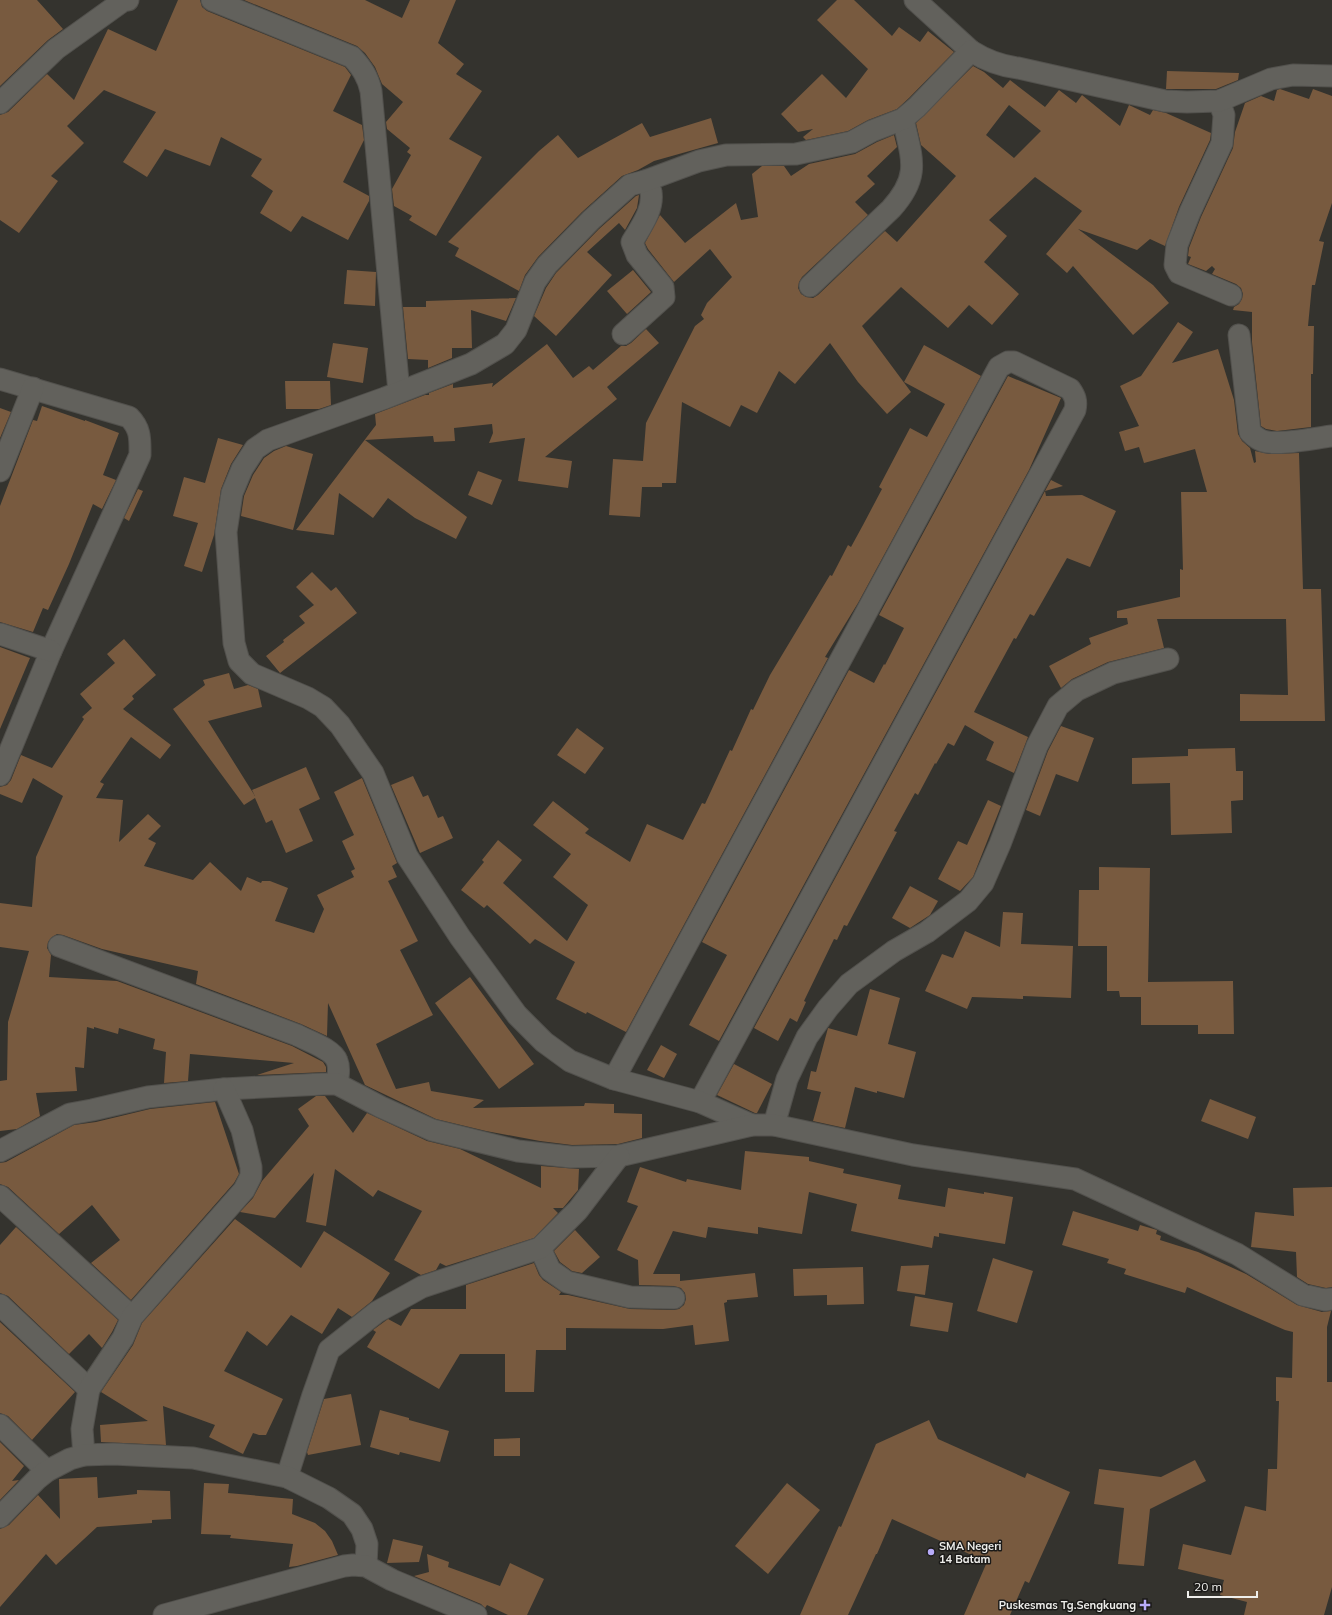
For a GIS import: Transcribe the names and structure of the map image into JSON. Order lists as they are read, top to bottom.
{
  "places": {
    "other": ["SMA Negeri 14 Batam"],
    "health": ["Puskesmas Tg.Sengkuang"]
  },
  "scale_bar": "20 m"
}
